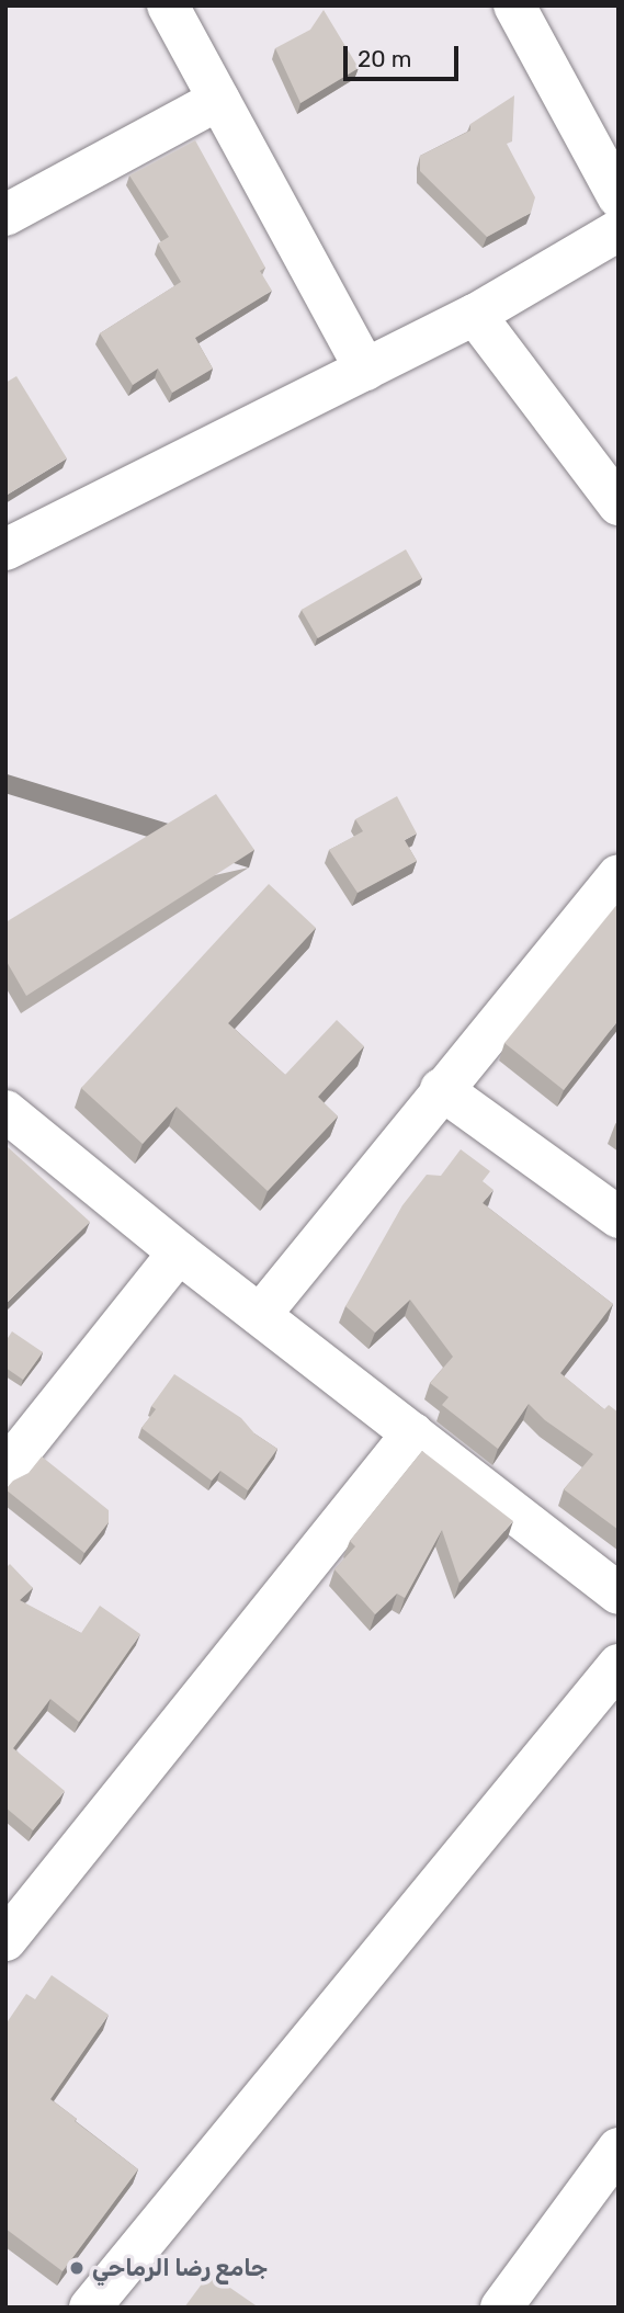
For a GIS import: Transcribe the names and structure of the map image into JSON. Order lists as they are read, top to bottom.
{
  "places": ["جامع رضا الرماحي"],
  "scale_bar": "20 m"
}
